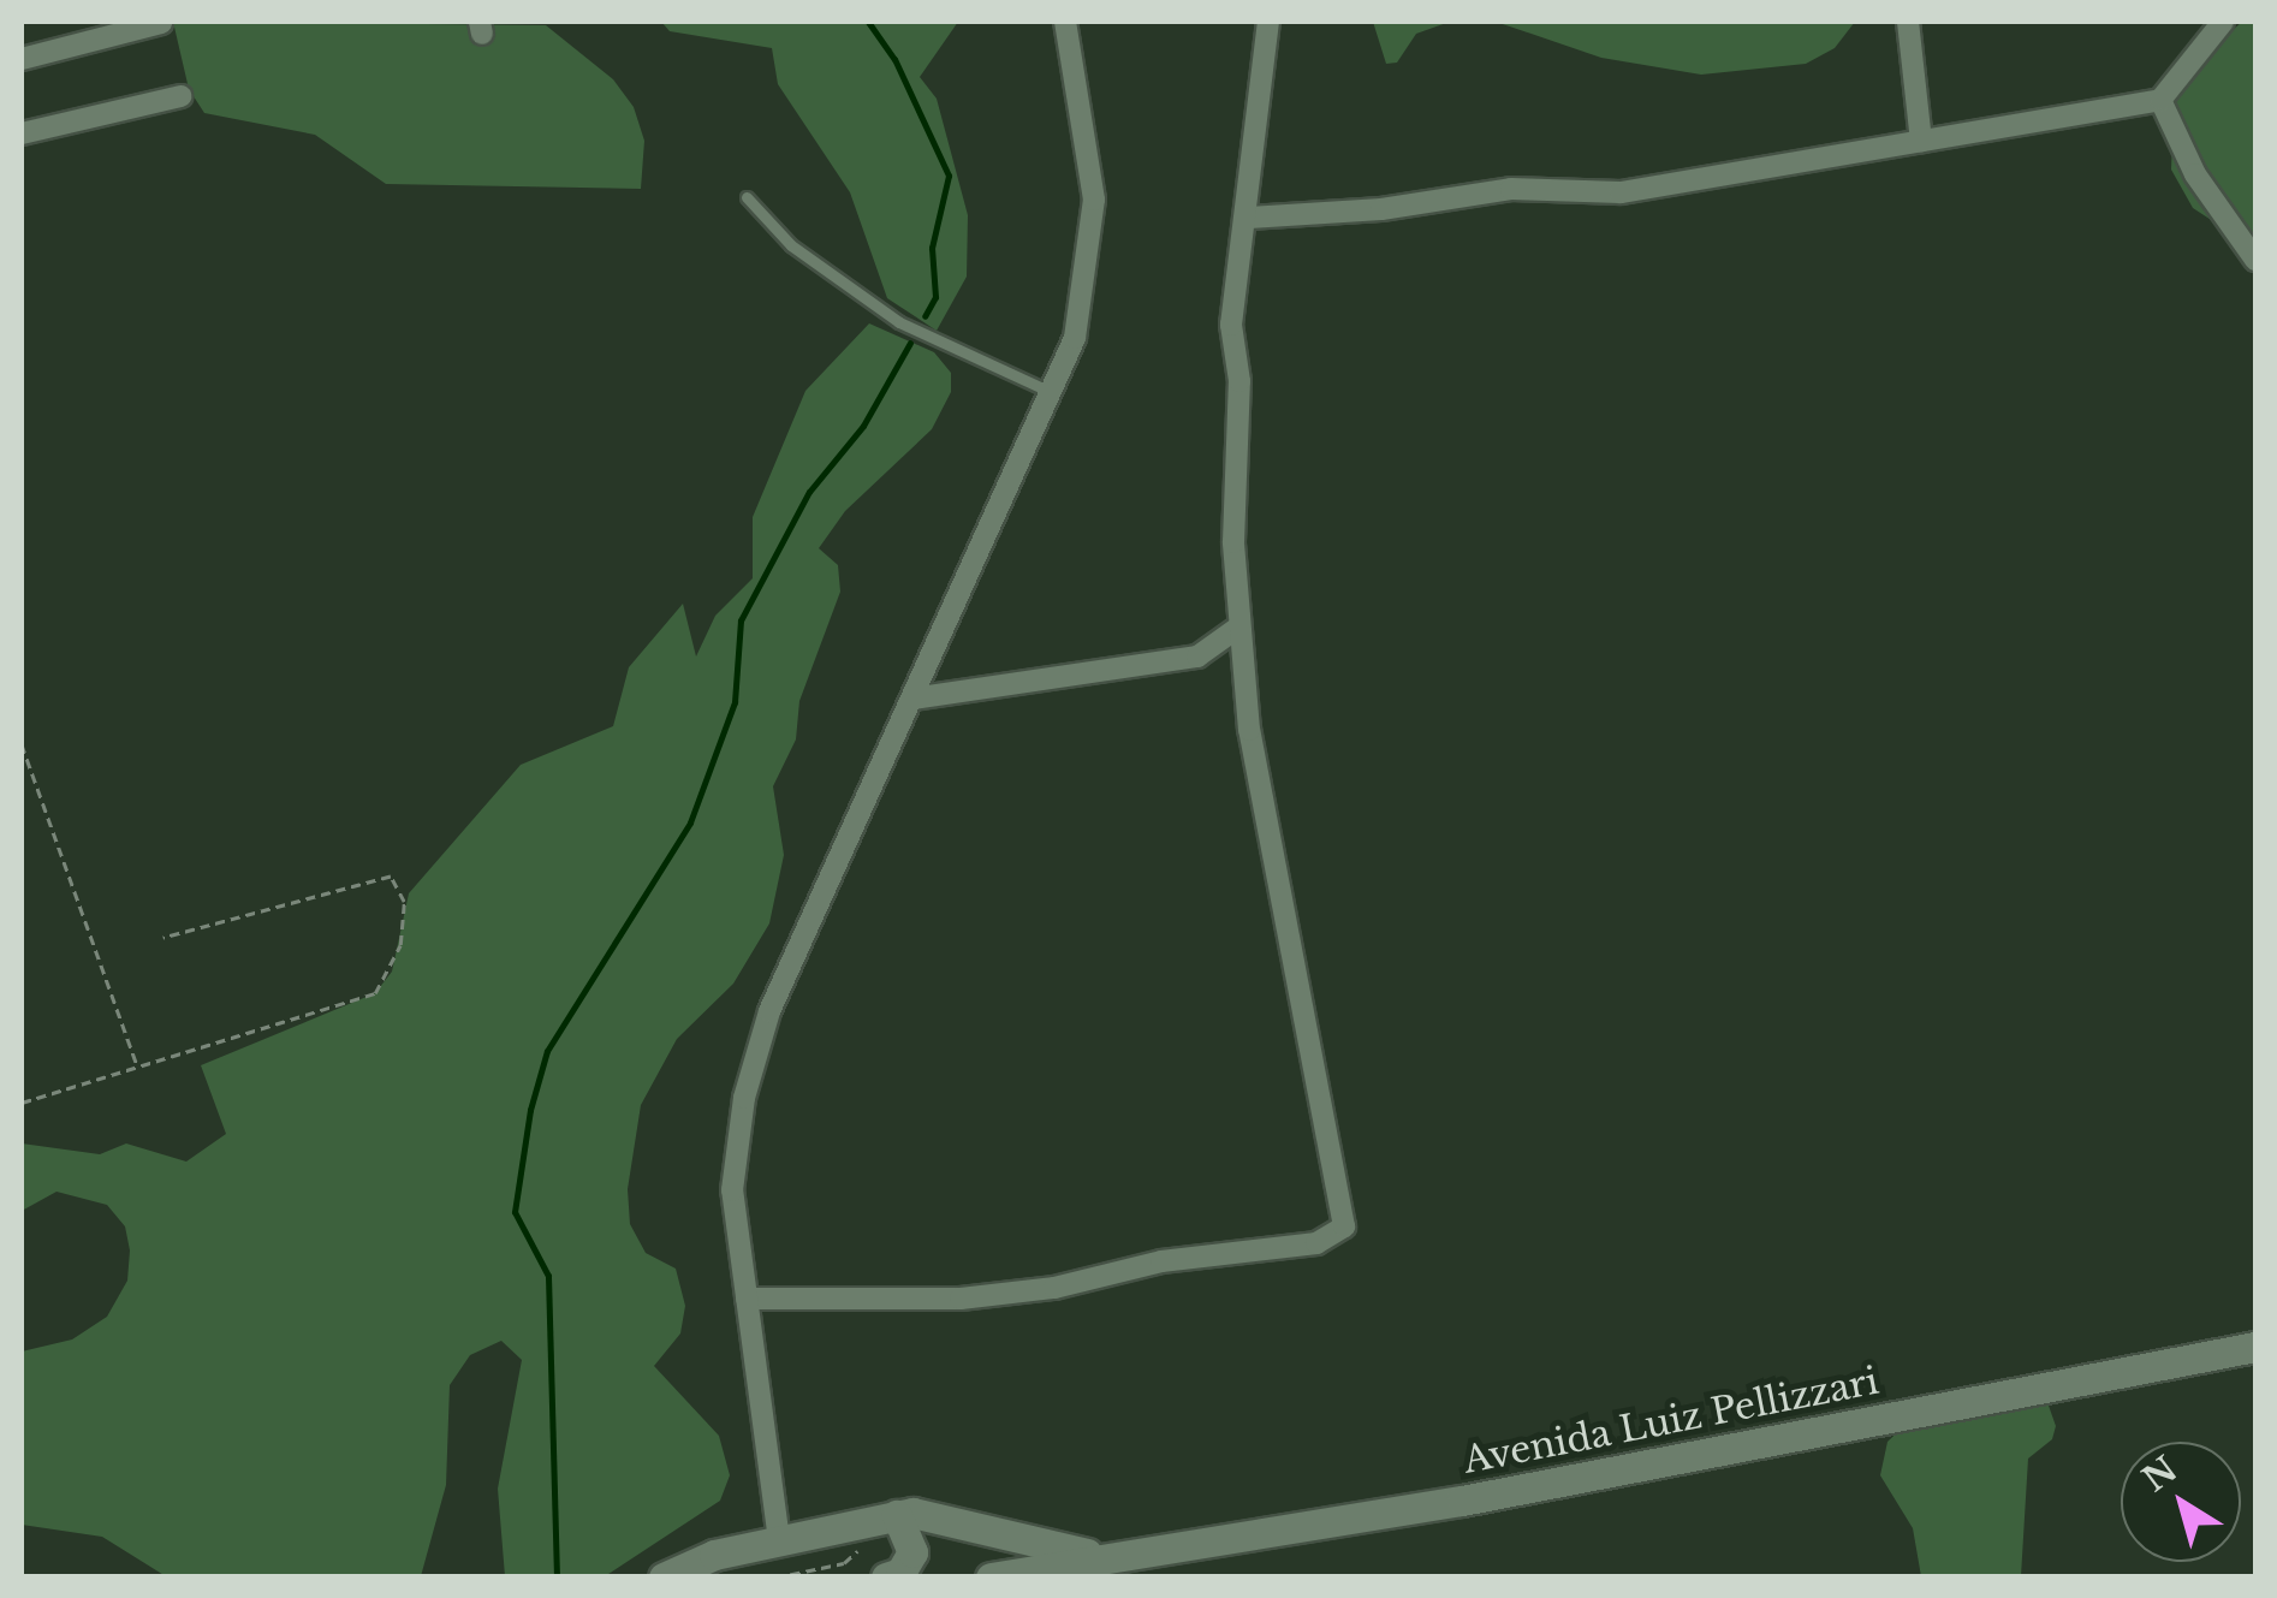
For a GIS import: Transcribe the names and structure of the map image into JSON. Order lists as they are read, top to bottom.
{
  "streets": {
    "main road": ["Avenida Luiz Pellizzari"]
  },
  "north": "top left"
}
